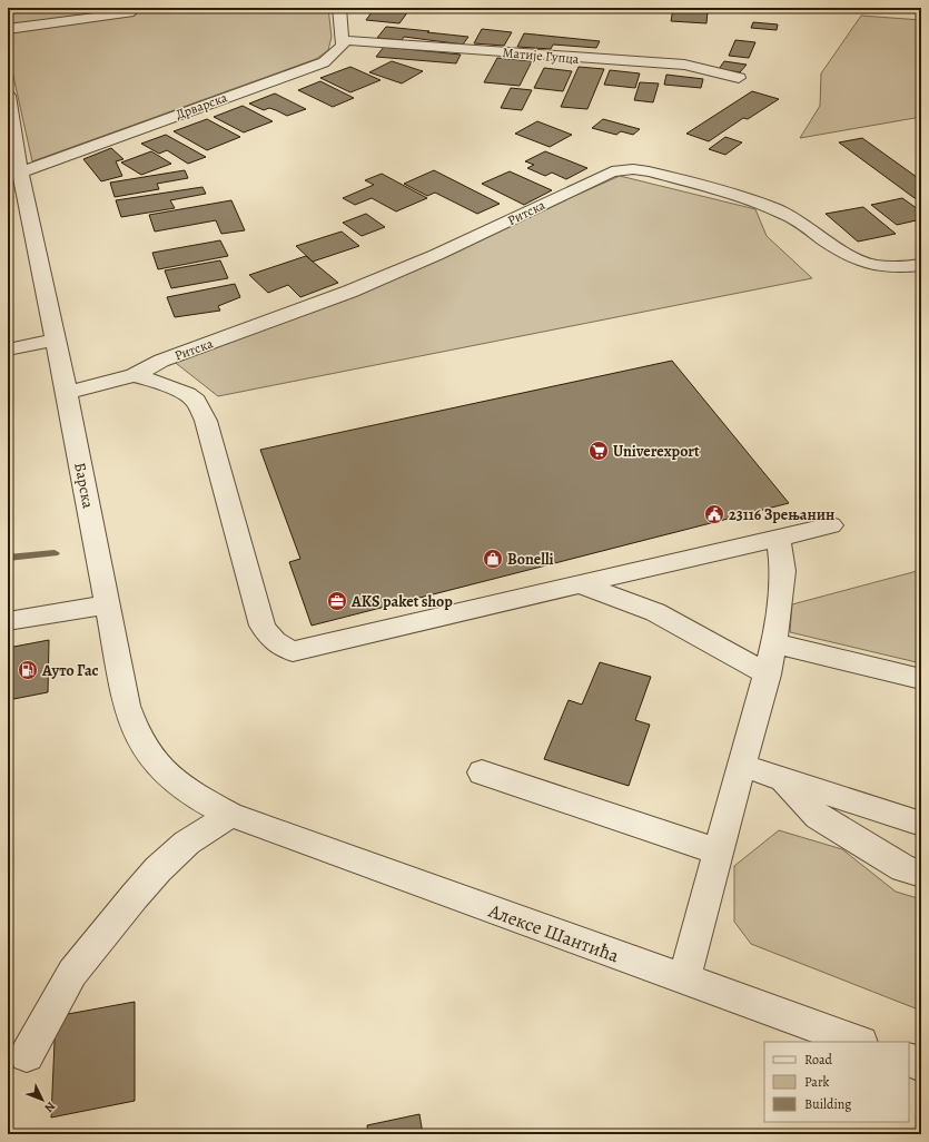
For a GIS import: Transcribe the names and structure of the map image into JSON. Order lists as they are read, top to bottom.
{
  "streets": {
    "street": [
      "Матије Гупца",
      "Дрварска",
      "Ритска",
      "Барска",
      "Алексе Шантића"
    ]
  },
  "crossings": [
    ["Матије Гупца", "Дрварска"],
    ["Дрварска", "Барска"],
    ["Ритска", "Барска"],
    ["Барска", "Алексе Шантића"]
  ],
  "places": {
    "supermarket": ["Univerexport"],
    "public building": ["23116 Зрењанин"],
    "shop": ["Bonelli"],
    "office": ["AKS paket shop"],
    "fuel station": ["Ауто Гас"]
  },
  "legend": ["Road", "Park", "Building"],
  "north": "bottom right"
}
